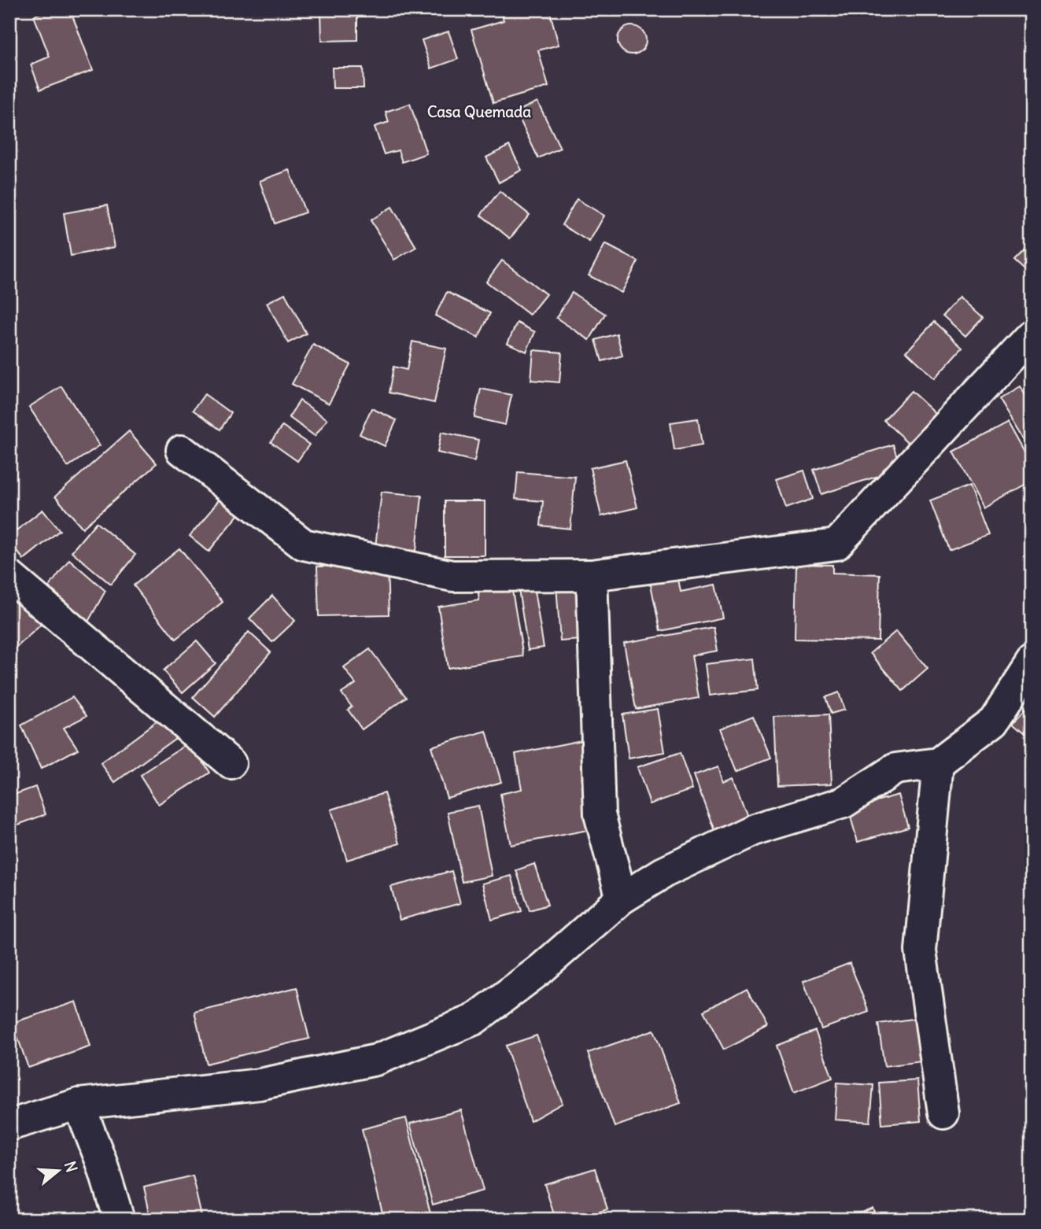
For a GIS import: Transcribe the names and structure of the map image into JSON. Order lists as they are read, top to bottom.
{
  "districts": ["Casa Quemada"],
  "north": "right"
}
